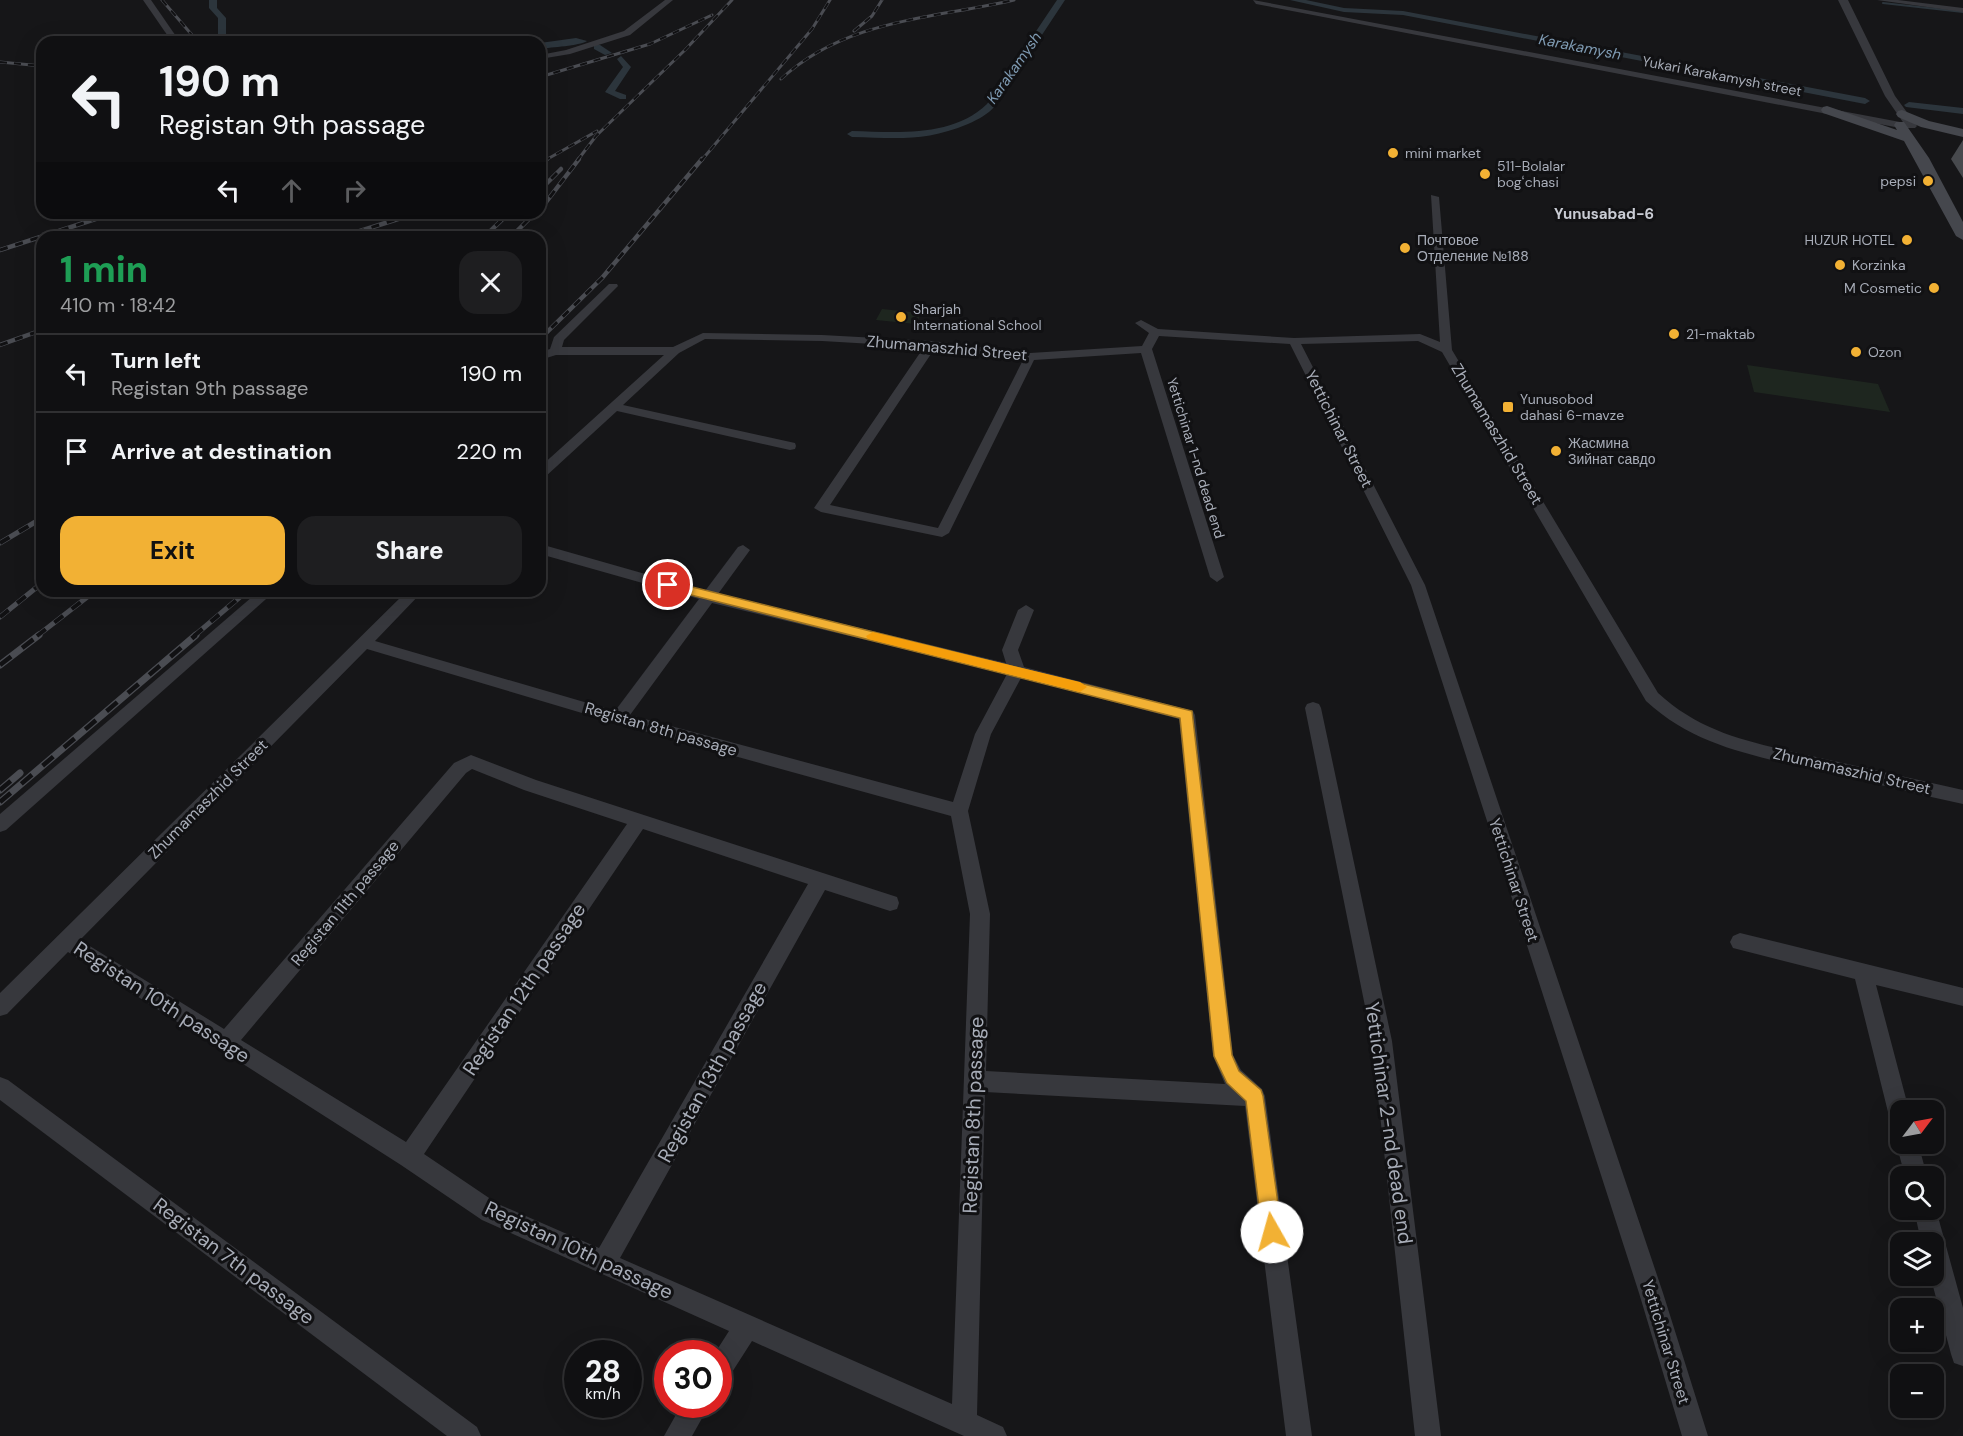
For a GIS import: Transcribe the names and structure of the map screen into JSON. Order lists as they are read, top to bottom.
{
  "streets": {
    "street": [
      "Yukari Karakamysh street",
      "Zhumamaszhid Street",
      "Yettichinаr Street",
      "Yettichinаr 1-nd dead end",
      "Registan 8th passage",
      "Registan 11th passage",
      "Registan 12th passage",
      "Registan 10th passage",
      "Registan 13th passage",
      "Yettichinаr 2-nd dead end",
      "Registan 7th passage"
    ]
  },
  "crossings": [
    ["Zhumamaszhid Street", "Yettichinаr Street"],
    ["Zhumamaszhid Street", "Yettichinаr 1-nd dead end"],
    ["Zhumamaszhid Street", "Registan 8th passage"],
    ["Zhumamaszhid Street", "Registan 10th passage"],
    ["Registan 8th passage", "Registan 10th passage"],
    ["Registan 11th passage", "Registan 12th passage"],
    ["Registan 11th passage", "Registan 10th passage"],
    ["Registan 12th passage", "Registan 10th passage"],
    ["Registan 10th passage", "Registan 13th passage"]
  ],
  "districts": ["Yunusabad-6"],
  "water": ["Karakamysh"],
  "places": {
    "other": [
      "mini market",
      "511-Bolalar bogʻchasi",
      "pepsi",
      "HUZUR HOTEL",
      "Почтовое Отделение №188",
      "Korzinka",
      "M Cosmetic",
      "Sharjah International School",
      "21-maktab",
      "Ozon",
      "Жасмина Зийнат савдо"
    ],
    "transit": ["Yunusobod dahasi 6-mavze"]
  },
  "north": "top right",
  "page": {
    "turn": ["190 m", "Registan 9th passage"],
    "heading": ["1 min", "410 m · 18:42"],
    "list": [
      {
        "name": "Turn left",
        "note": "Registan 9th passage",
        "value": "190 m"
      },
      {
        "name": "Arrive at destination",
        "value": "220 m"
      }
    ],
    "buttons": ["Exit", "Share"],
    "map_buttons": ["+", "−"],
    "speed": "28 km/h",
    "limit": "30"
  }
}
